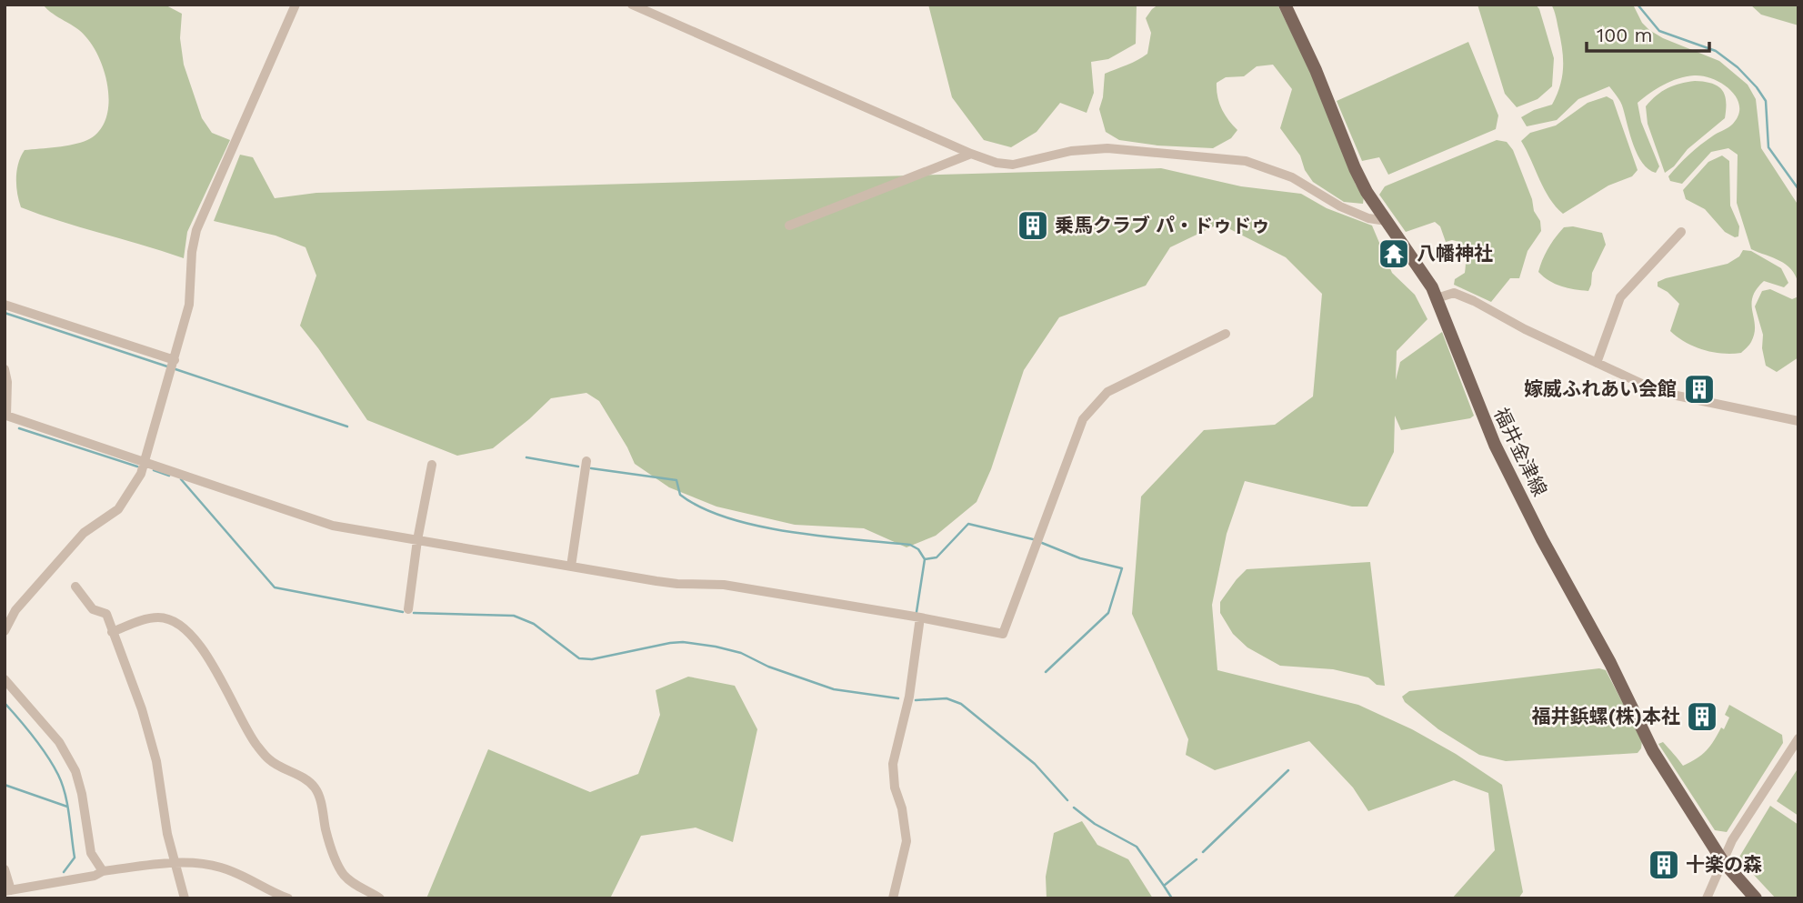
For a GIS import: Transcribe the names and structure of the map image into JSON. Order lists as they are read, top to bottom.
{
  "streets": {
    "main road": ["福井金津線"]
  },
  "places": {
    "building": [
      "乗馬クラブ パ・ドゥドゥ",
      "嫁威ふれあい会館",
      "福井鋲螺(株)本社",
      "十楽の森"
    ],
    "temple": ["八幡神社"]
  },
  "scale_bar": "100 m"
}
